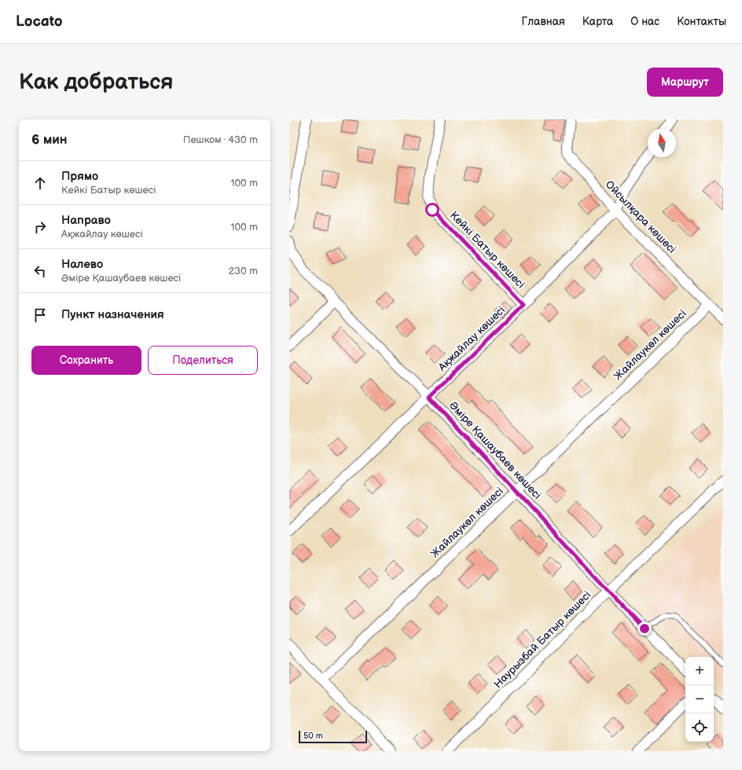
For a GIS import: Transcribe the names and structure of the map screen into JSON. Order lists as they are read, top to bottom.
{
  "streets": {
    "street": [
      "Ойсылқара көшесі",
      "Кейкі Батыр көшесі",
      "Ақжайлау көшесі",
      "Жайлаукөл көшесі",
      "Әміре Қашаубаев көшесі",
      "Наурызбай Батыр көшесі"
    ]
  },
  "crossings": [
    ["Ойсылқара көшесі", "Ақжайлау көшесі"],
    ["Ойсылқара көшесі", "Жайлаукөл көшесі"],
    ["Кейкі Батыр көшесі", "Ақжайлау көшесі"],
    ["Ақжайлау көшесі", "Әміре Қашаубаев көшесі"],
    ["Жайлаукөл көшесі", "Әміре Қашаубаев көшесі"],
    ["Әміре Қашаубаев көшесі", "Наурызбай Батыр көшесі"]
  ],
  "scale_bar": "50 m",
  "north": "top",
  "page": {
    "header": "Locato",
    "nav": [
      "Главная",
      "Карта",
      "О нас",
      "Контакты"
    ],
    "buttons": [
      "Маршрут",
      ["Сохранить", "Поделиться"]
    ],
    "title": "Как добраться",
    "heading": ["6 мин", "Пешком · 430 m"],
    "list": [
      ["Прямо", "Кейкі Батыр көшесі", "100 m"],
      ["Направо", "Ақжайлау көшесі", "100 m"],
      ["Налево", "Әміре Қашаубаев көшесі", "230 m"],
      "Пункт назначения"
    ],
    "map_buttons": ["+", "−"],
    "scale": "50 m"
  }
}
